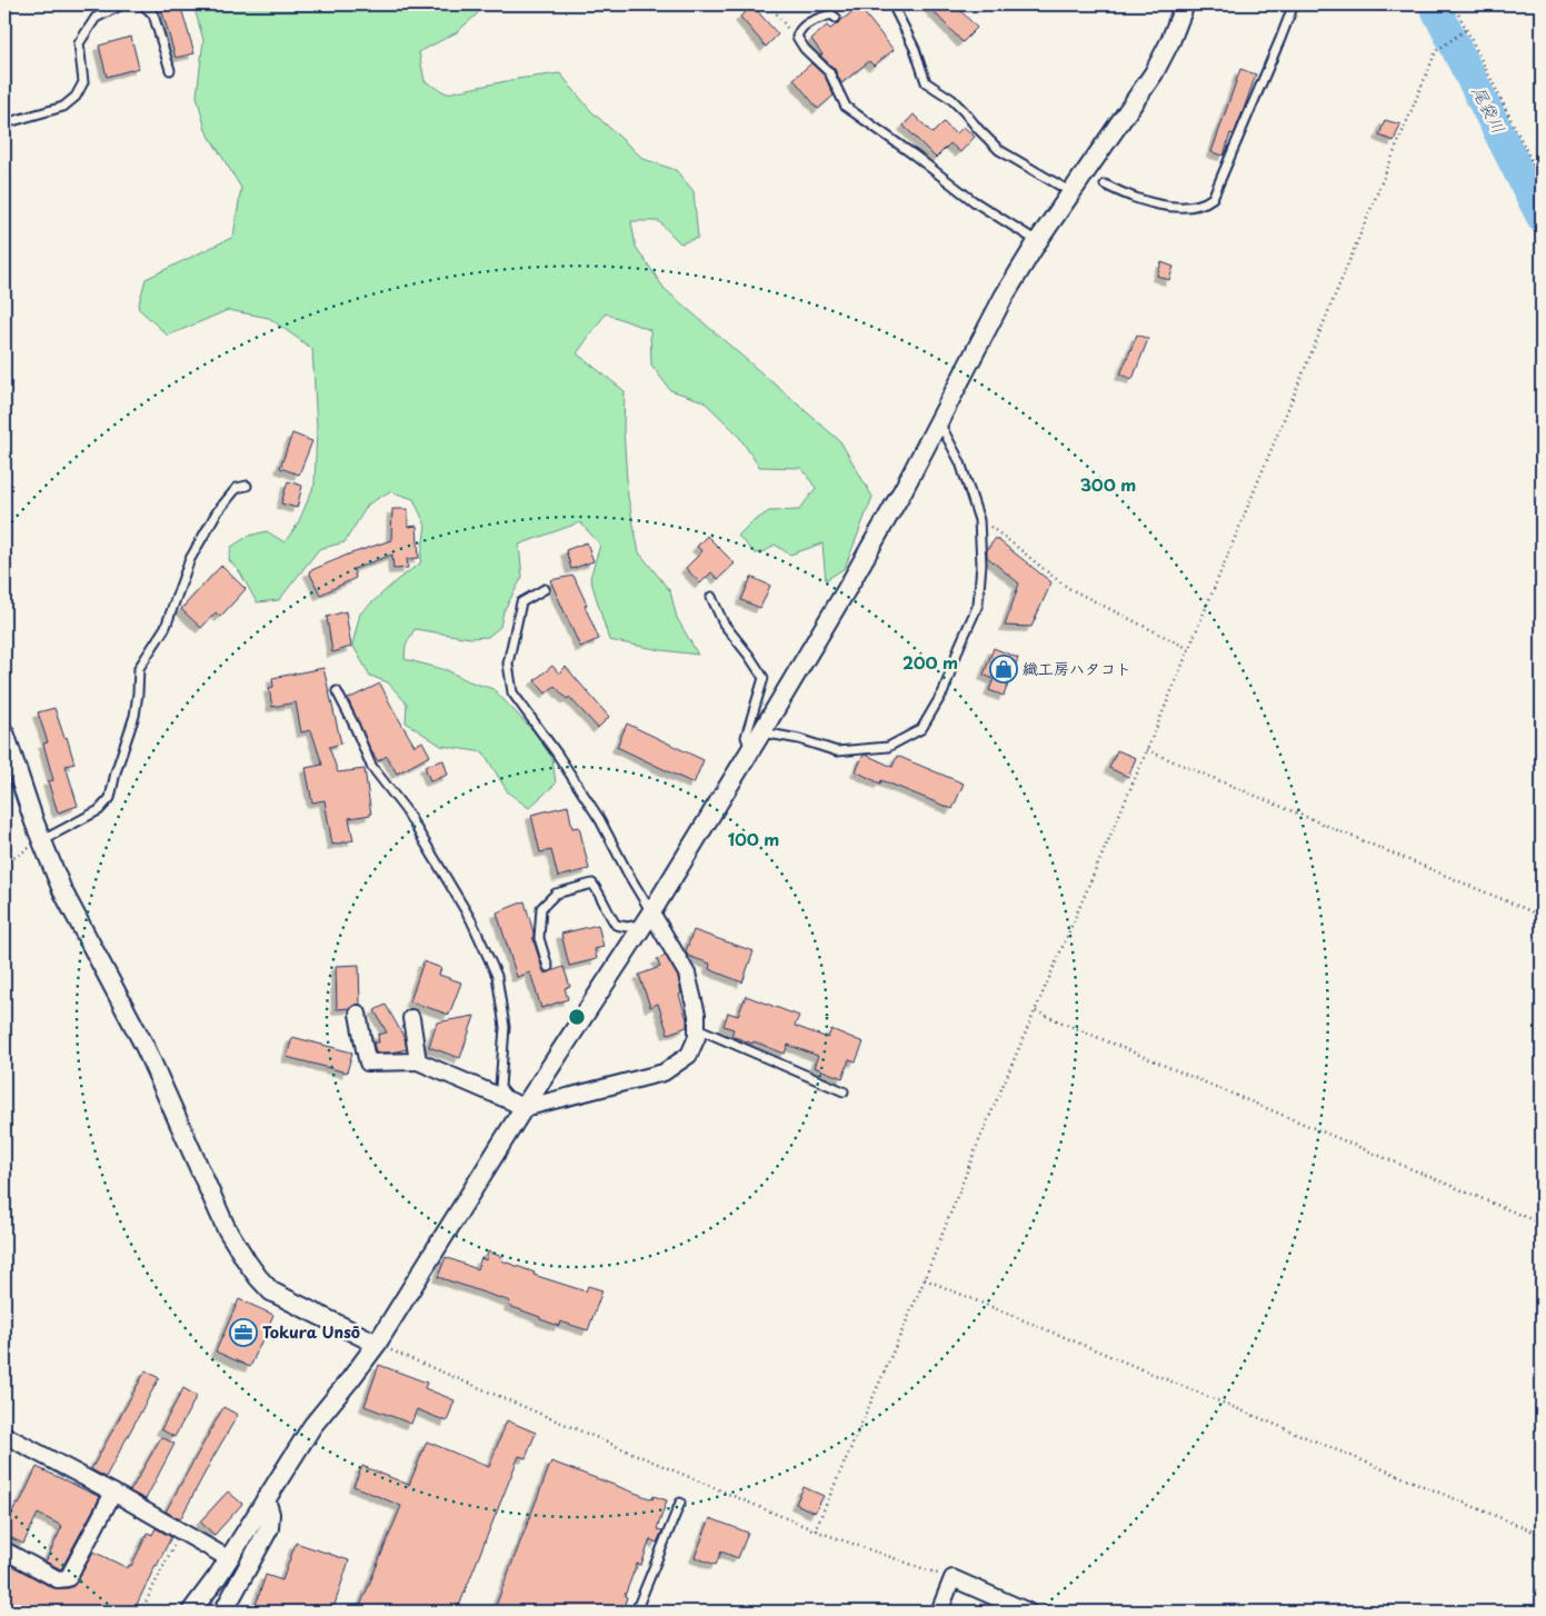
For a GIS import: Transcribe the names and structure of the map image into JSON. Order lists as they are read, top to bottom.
{
  "water": ["尾袋川"],
  "places": {
    "shop": ["織工房ハタコト"],
    "office": ["Tokura Unsō"]
  },
  "rings": ["300 m", "200 m", "100 m"]
}
